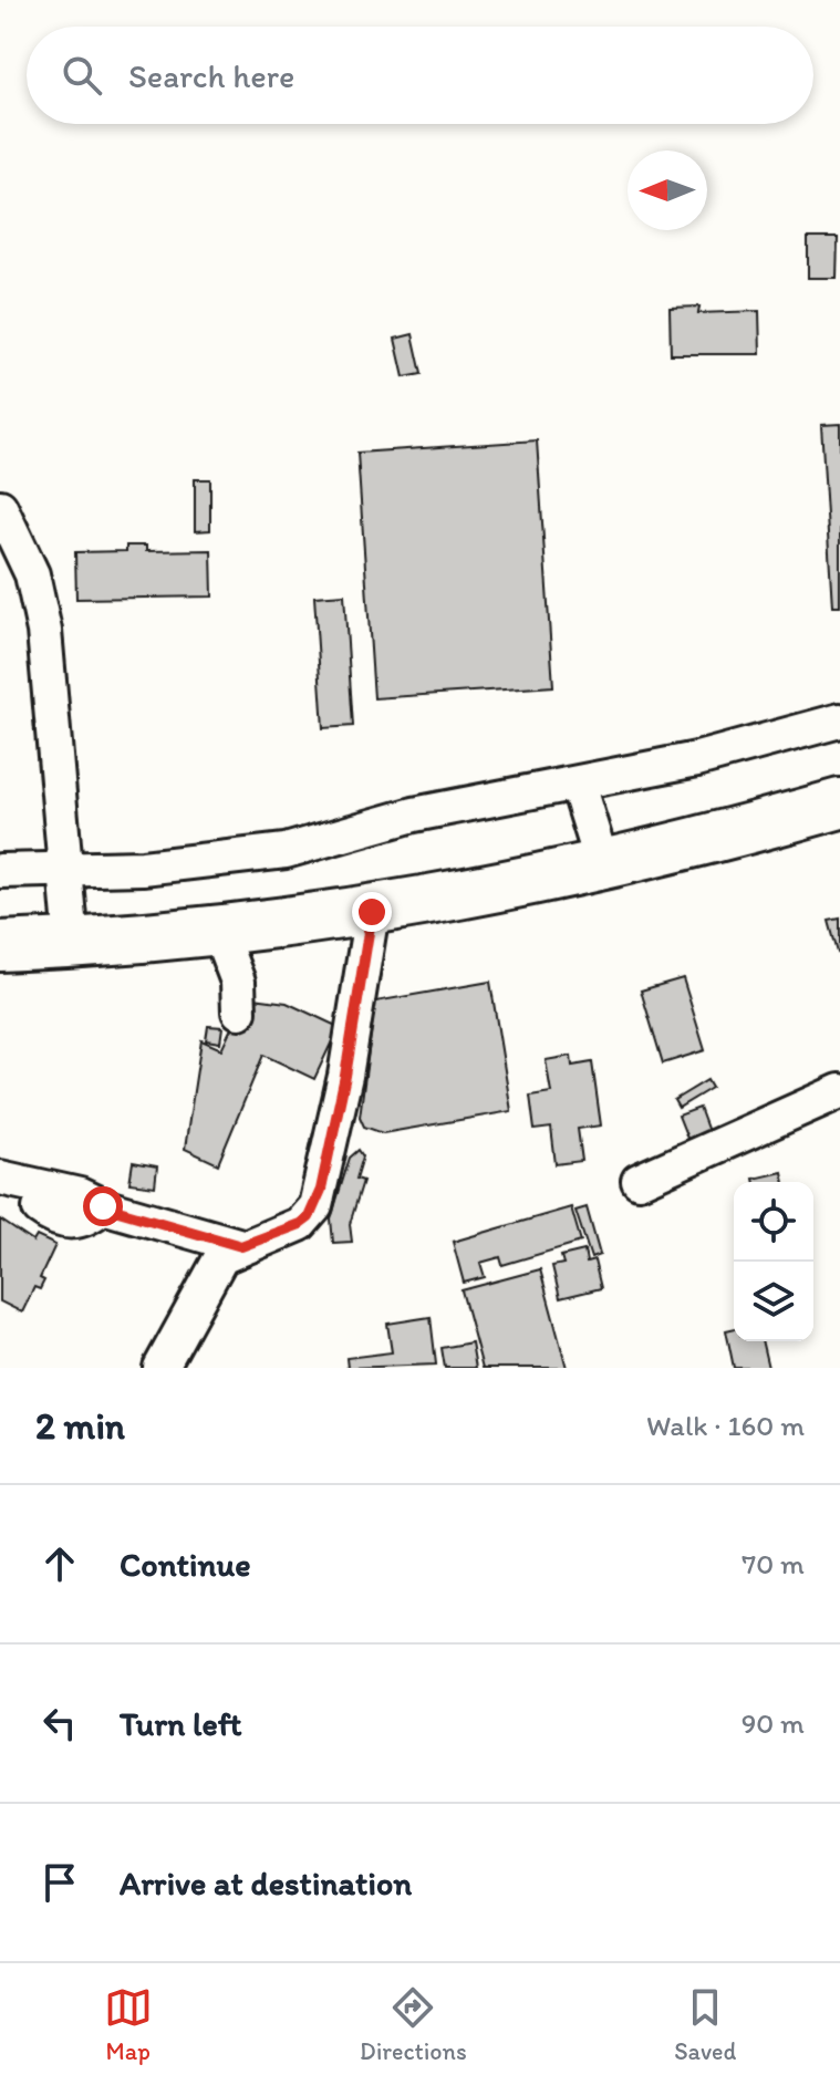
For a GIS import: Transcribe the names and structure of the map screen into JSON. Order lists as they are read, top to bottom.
{
  "north": "left",
  "page": {
    "search": "Search here",
    "heading": ["2 min", "Walk · 160 m"],
    "list": [
      ["Continue", "70 m"],
      ["Turn left", "90 m"],
      "Arrive at destination"
    ],
    "nav": ["Map", "Directions", "Saved"]
  }
}
